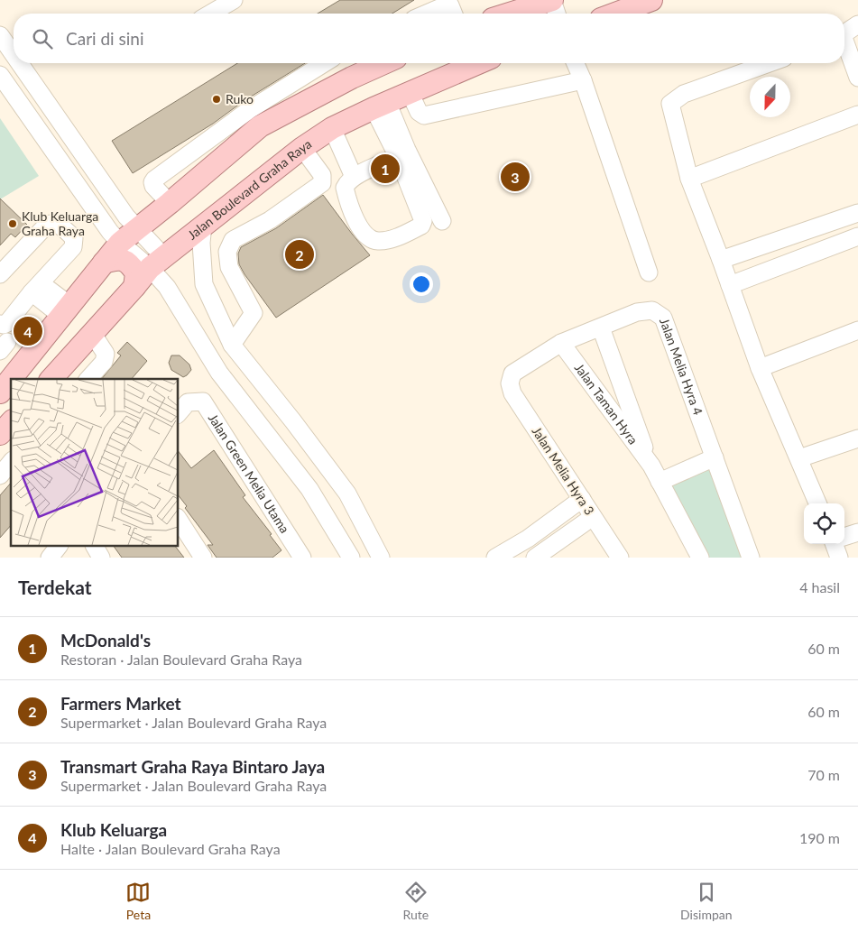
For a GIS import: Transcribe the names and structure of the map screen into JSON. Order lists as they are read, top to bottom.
{
  "streets": {
    "main road": ["Jalan Boulevard Graha Raya"],
    "street": [
      "Jalan Melia Hyra 4",
      "Jalan Taman Hyra",
      "Jalan Melia Hyra 3",
      "Jalan Green Melia Utama"
    ]
  },
  "crossings": [
    ["Jalan Melia Hyra 4", "Jalan Taman Hyra"],
    ["Jalan Melia Hyra 4", "Jalan Melia Hyra 3"]
  ],
  "places": ["Ruko", "Klub Keluarga Graha Raya"],
  "north": "bottom",
  "page": {
    "search": "Cari di sini",
    "pins": [
      "1",
      "3",
      "2",
      "4"
    ],
    "heading": ["Terdekat", "4 hasil"],
    "list": [
      {
        "mark": "1",
        "name": "McDonald's",
        "note": "Restoran · Jalan Boulevard Graha Raya",
        "value": "60 m"
      },
      {
        "mark": "2",
        "name": "Farmers Market",
        "note": "Supermarket · Jalan Boulevard Graha Raya",
        "value": "60 m"
      },
      {
        "mark": "3",
        "name": "Transmart Graha Raya Bintaro Jaya",
        "note": "Supermarket · Jalan Boulevard Graha Raya",
        "value": "70 m"
      },
      {
        "mark": "4",
        "name": "Klub Keluarga",
        "note": "Halte · Jalan Boulevard Graha Raya",
        "value": "190 m"
      }
    ],
    "nav": ["Peta", "Rute", "Disimpan"]
  }
}
